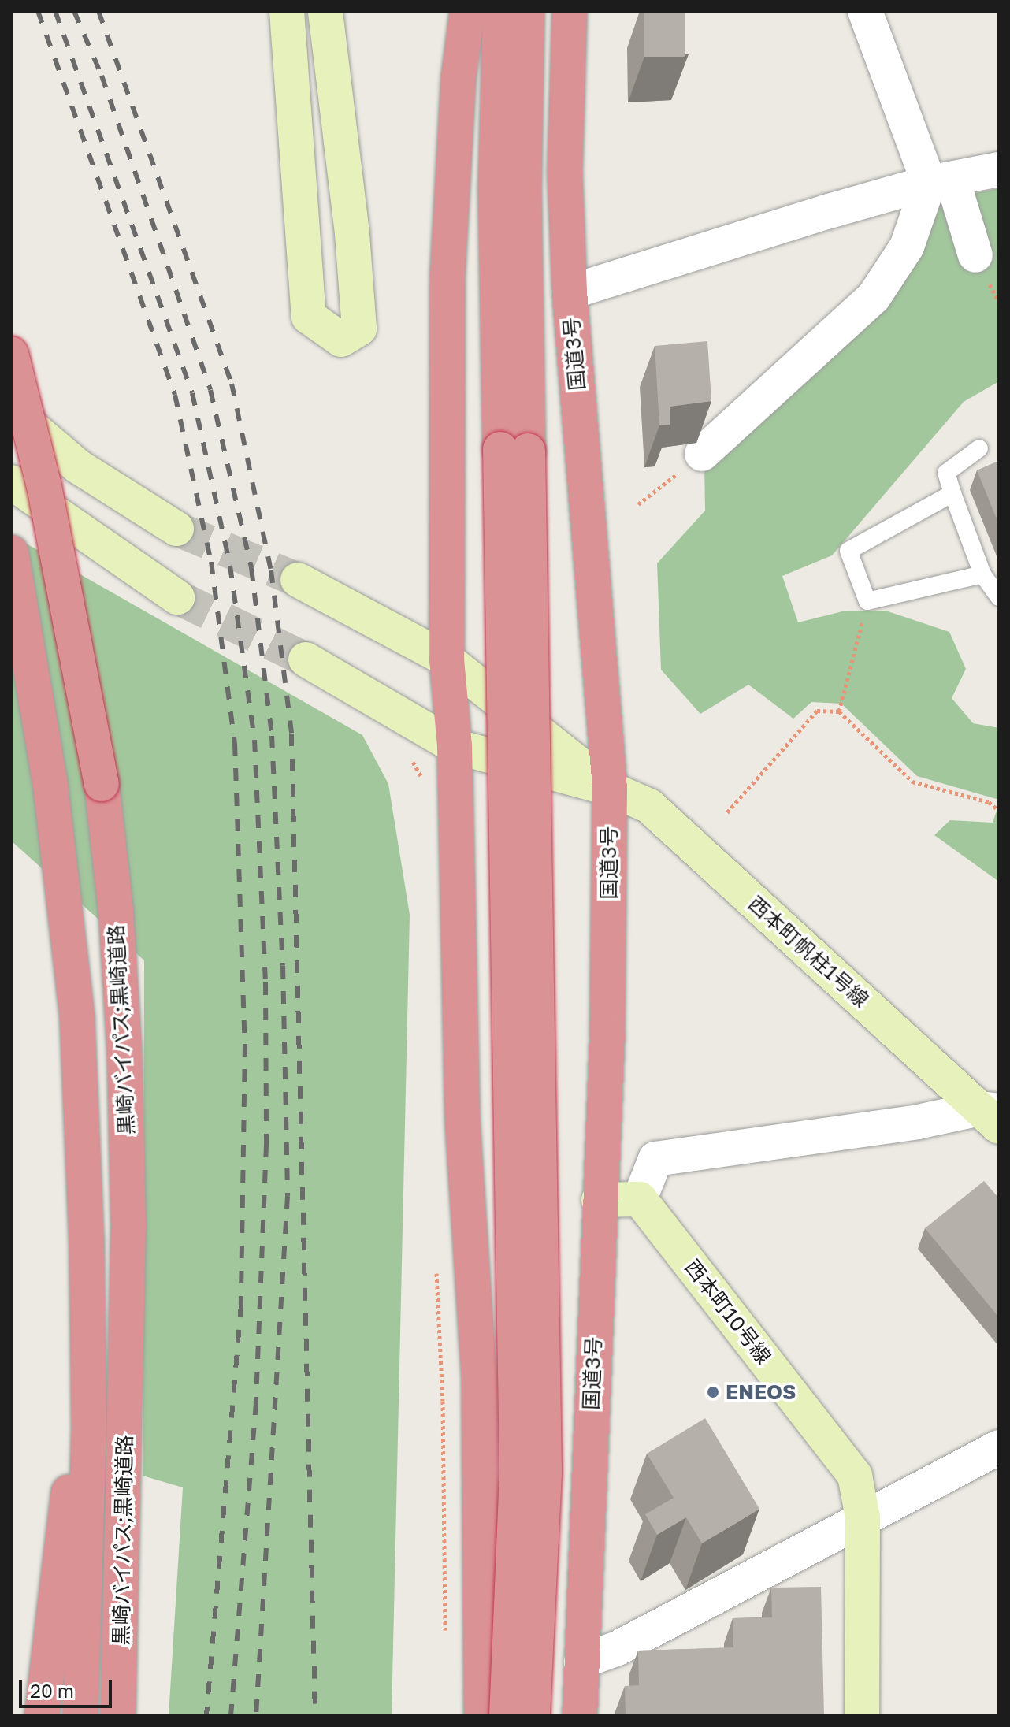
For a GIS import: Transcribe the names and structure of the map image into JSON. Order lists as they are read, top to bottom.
{
  "streets": {
    "highway": ["国道3号", "黒崎バイパス;黒崎道路"],
    "street": ["西本町帆柱1号線", "西本町10号線"]
  },
  "crossings": [
    ["国道3号", "西本町帆柱1号線"]
  ],
  "places": ["ENEOS"],
  "scale_bar": "20 m"
}
